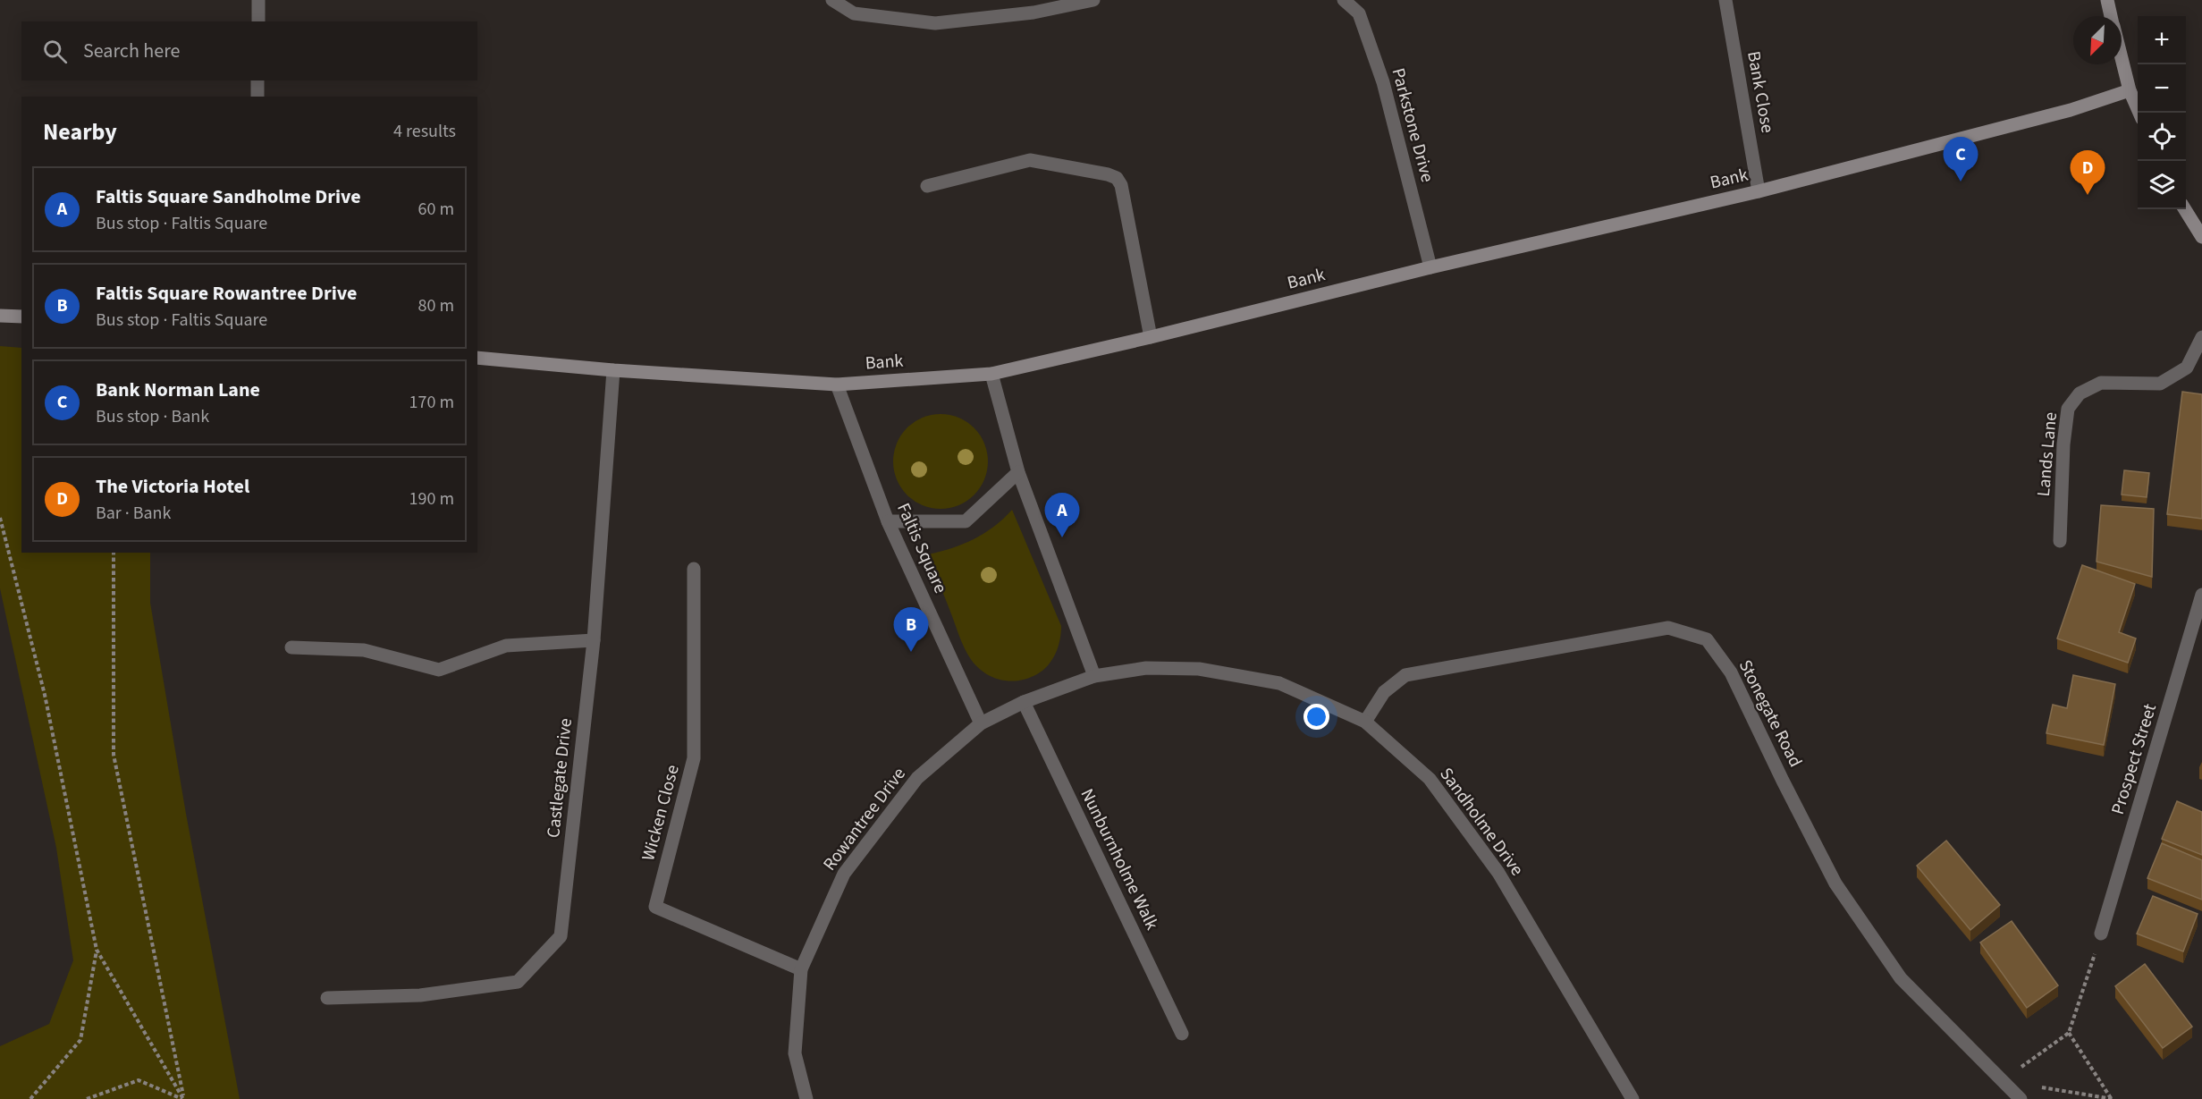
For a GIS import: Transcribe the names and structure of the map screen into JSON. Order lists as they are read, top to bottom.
{
  "streets": {
    "street": [
      "Bank Close",
      "Parkstone Drive",
      "Bank",
      "Lands Lane",
      "Faltis Square",
      "Stonegate Road",
      "Prospect Street",
      "Castlegate Drive",
      "Wicken Close",
      "Rowantree Drive",
      "Sandholme Drive",
      "Nunburnholme Walk"
    ]
  },
  "crossings": [
    ["Bank Close", "Bank"],
    ["Parkstone Drive", "Bank"],
    ["Bank", "Faltis Square"],
    ["Bank", "Castlegate Drive"],
    ["Faltis Square", "Rowantree Drive"],
    ["Stonegate Road", "Sandholme Drive"],
    ["Wicken Close", "Rowantree Drive"],
    ["Rowantree Drive", "Sandholme Drive"],
    ["Rowantree Drive", "Nunburnholme Walk"],
    ["Sandholme Drive", "Nunburnholme Walk"]
  ],
  "north": "bottom left",
  "page": {
    "map_buttons": ["+", "−"],
    "search": "Search here",
    "heading": ["Nearby", "4 results"],
    "pins": [
      "C",
      "D",
      "A",
      "B"
    ],
    "list": [
      {
        "mark": "A",
        "name": "Faltis Square Sandholme Drive",
        "note": "Bus stop · Faltis Square",
        "value": "60 m"
      },
      {
        "mark": "B",
        "name": "Faltis Square Rowantree Drive",
        "note": "Bus stop · Faltis Square",
        "value": "80 m"
      },
      {
        "mark": "C",
        "name": "Bank Norman Lane",
        "note": "Bus stop · Bank",
        "value": "170 m"
      },
      {
        "mark": "D",
        "name": "The Victoria Hotel",
        "note": "Bar · Bank",
        "value": "190 m"
      }
    ]
  }
}
